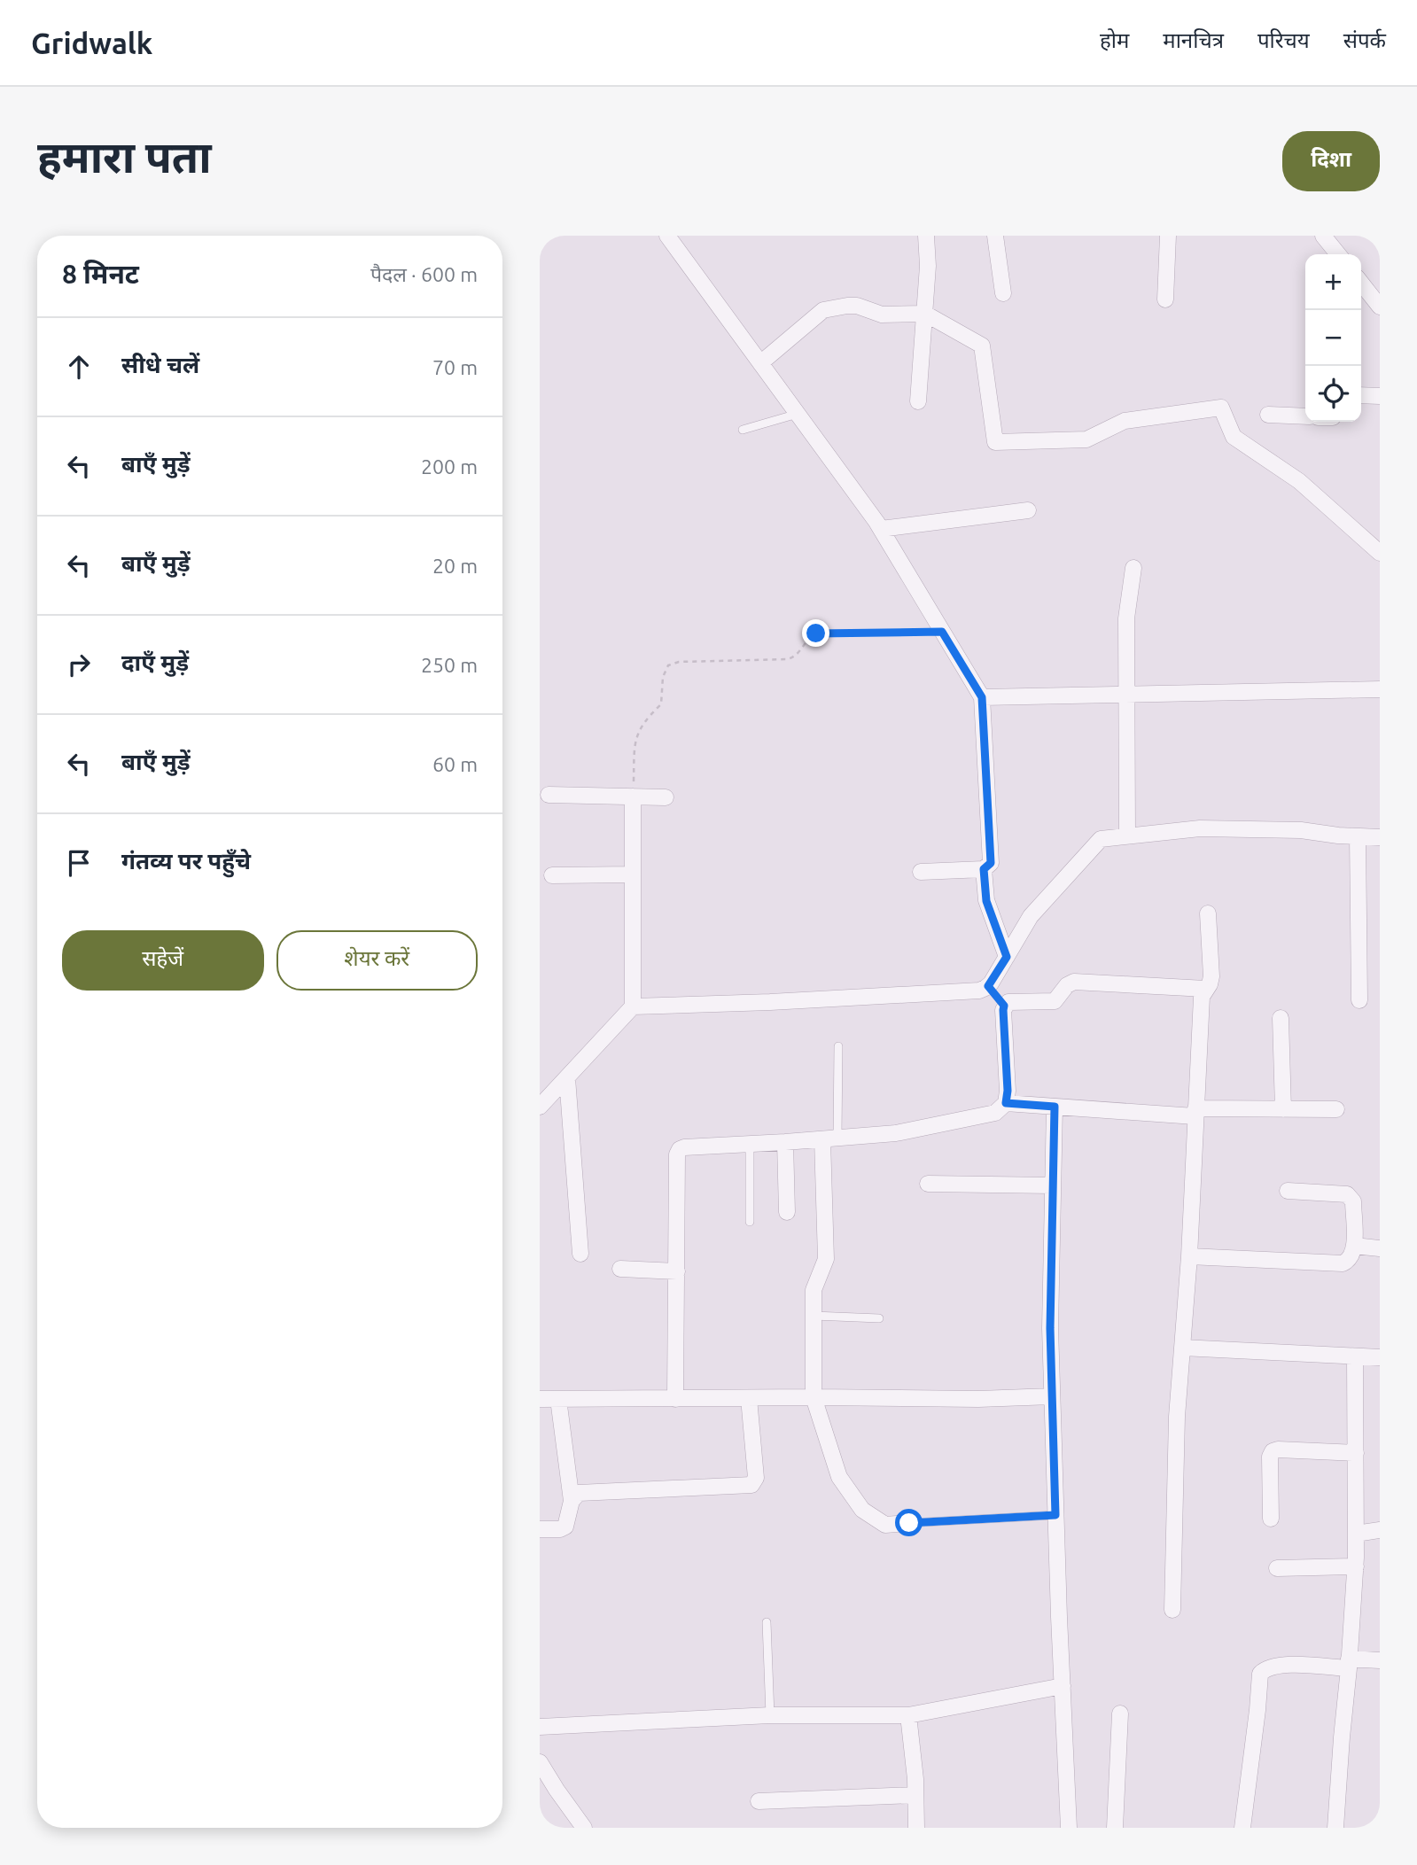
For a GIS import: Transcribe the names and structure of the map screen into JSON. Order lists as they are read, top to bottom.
{
  "page": {
    "header": "Gridwalk",
    "nav": [
      "होम",
      "मानचित्र",
      "परिचय",
      "संपर्क"
    ],
    "buttons": [
      "दिशा",
      ["सहेजें", "शेयर करें"]
    ],
    "title": "हमारा पता",
    "heading": ["8 मिनट", "पैदल · 600 m"],
    "map_buttons": ["+", "−"],
    "list": [
      ["सीधे चलें", "70 m"],
      ["बाएँ मुड़ें", "200 m"],
      ["बाएँ मुड़ें", "20 m"],
      ["दाएँ मुड़ें", "250 m"],
      ["बाएँ मुड़ें", "60 m"],
      "गंतव्य पर पहुँचे"
    ]
  }
}
